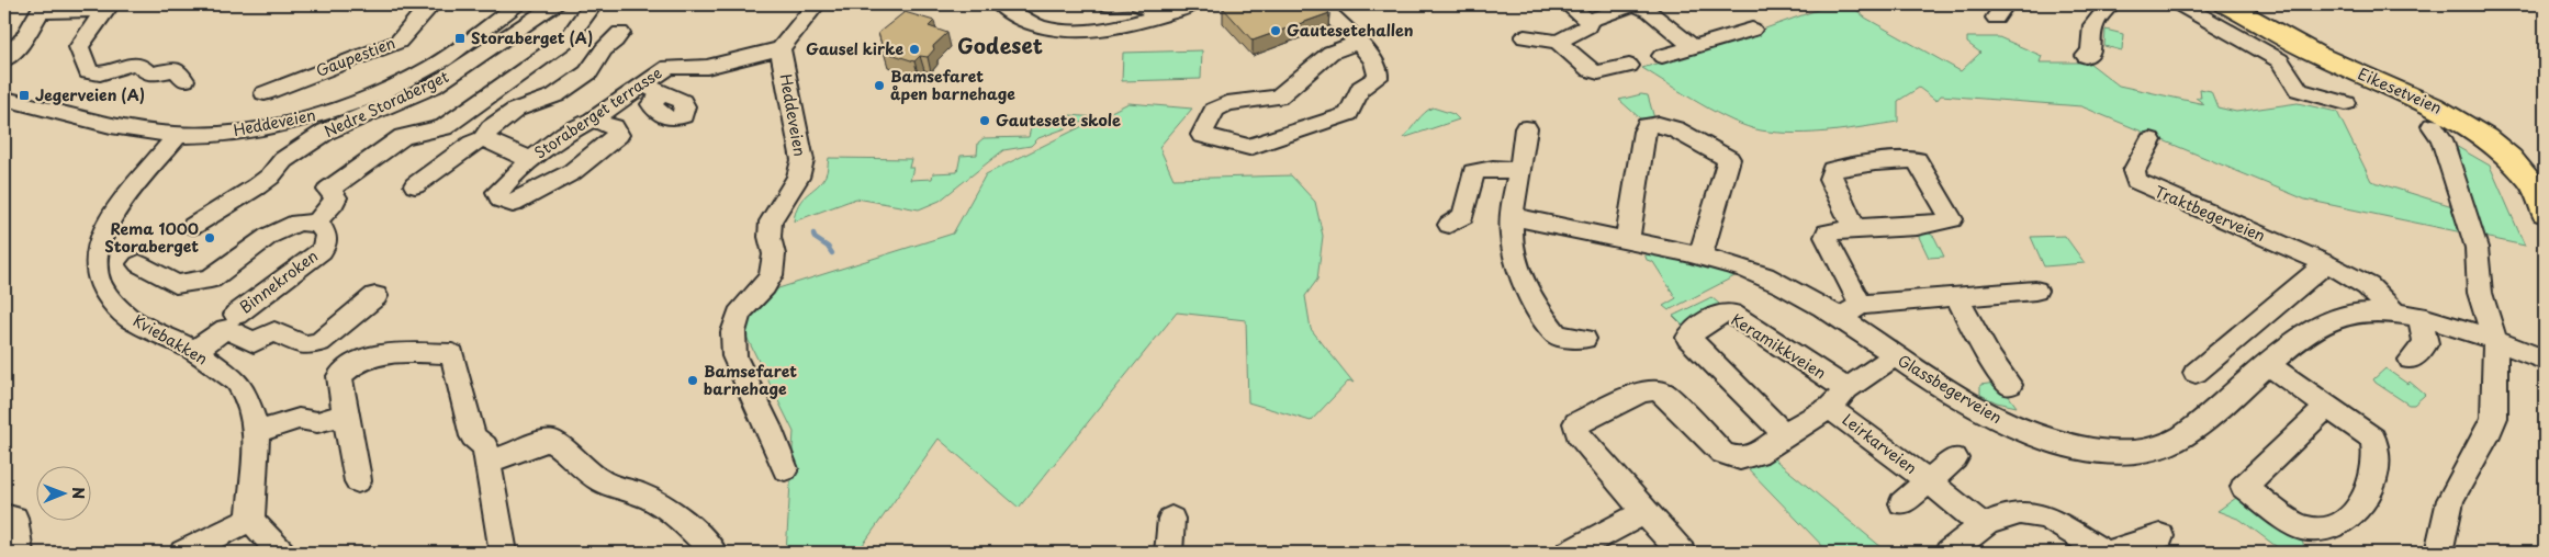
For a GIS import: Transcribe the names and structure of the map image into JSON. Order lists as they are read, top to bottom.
{
  "streets": {
    "main road": ["Eikesetveien"],
    "street": [
      "Gaupestien",
      "Nedre Storaberget",
      "Storaberget terrasse",
      "Heddeveien",
      "Traktbegerveien",
      "Binnekroken",
      "Kviebakken",
      "Keramikkveien",
      "Glassbegerveien",
      "Leirkarveien"
    ]
  },
  "crossings": [
    ["Storaberget terrasse", "Heddeveien"],
    ["Heddeveien", "Kviebakken"],
    ["Traktbegerveien", "Glassbegerveien"],
    ["Keramikkveien", "Leirkarveien"]
  ],
  "districts": ["Godeset"],
  "places": {
    "other": [
      "Gautesetehallen",
      "Gausel kirke",
      "Bamsefaret åpen barnehage",
      "Gautesete skole",
      "Rema 1000 Storaberget",
      "Bamsefaret barnehage"
    ],
    "transit": ["Storaberget (A)", "Jegerveien (A)"]
  },
  "north": "right"
}
